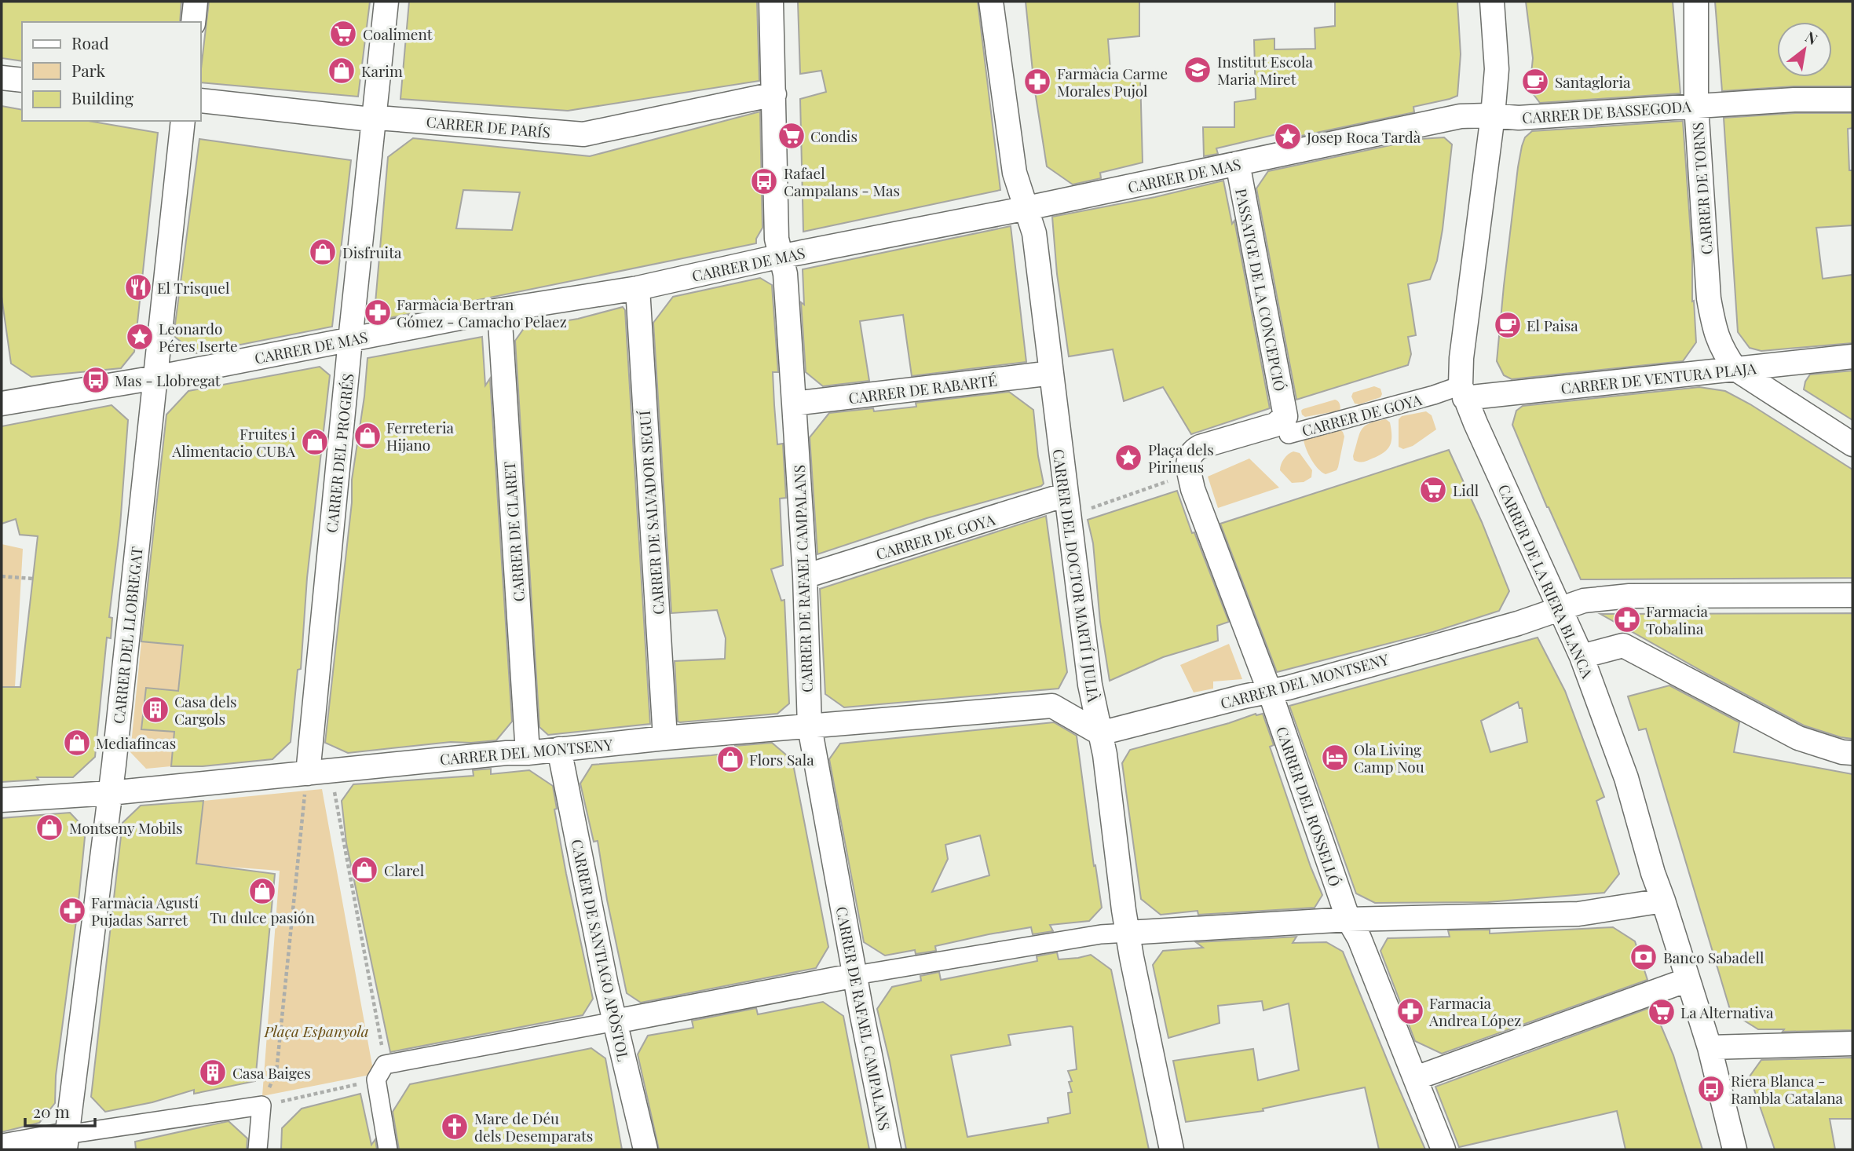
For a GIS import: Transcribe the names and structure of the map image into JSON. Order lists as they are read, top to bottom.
{
  "streets": {
    "street": [
      "CARRER DE BASSEGODA",
      "CARRER DE PARÍS",
      "CARRER DE MAS",
      "CARRER DE TORNS",
      "PASSATGE DE LA CONCEPCIÓ",
      "CARRER DE VENTURA PLAJA",
      "CARRER DE RABARTÉ",
      "CARRER DE GOYA",
      "CARRER DEL PROGRÉS",
      "CARRER DE SALVADOR SEGUÍ",
      "CARRER DE CLARET",
      "CARRER DEL DOCTOR MARTÍ I JULIÀ",
      "CARRER DE RAFAEL CAMPALANS",
      "CARRER DE LA RIERA BLANCA",
      "CARRER DEL LLOBREGAT",
      "CARRER DEL MONTSENY",
      "CARRER DEL ROSSELLÓ",
      "CARRER DE SANTIAGO APÒSTOL"
    ]
  },
  "crossings": [
    ["CARRER DE BASSEGODA", "CARRER DE MAS"],
    ["CARRER DE BASSEGODA", "CARRER DE TORNS"],
    ["CARRER DE BASSEGODA", "CARRER DE LA RIERA BLANCA"],
    ["CARRER DE PARÍS", "CARRER DEL PROGRÉS"],
    ["CARRER DE PARÍS", "CARRER DE RAFAEL CAMPALANS"],
    ["CARRER DE MAS", "PASSATGE DE LA CONCEPCIÓ"],
    ["CARRER DE MAS", "CARRER DEL PROGRÉS"],
    ["CARRER DE MAS", "CARRER DE SALVADOR SEGUÍ"],
    ["CARRER DE MAS", "CARRER DE CLARET"],
    ["CARRER DE MAS", "CARRER DEL DOCTOR MARTÍ I JULIÀ"],
    ["CARRER DE MAS", "CARRER DE RAFAEL CAMPALANS"],
    ["CARRER DE MAS", "CARRER DE LA RIERA BLANCA"],
    ["CARRER DE MAS", "CARRER DEL LLOBREGAT"],
    ["CARRER DE TORNS", "CARRER DE VENTURA PLAJA"],
    ["PASSATGE DE LA CONCEPCIÓ", "CARRER DE GOYA"],
    ["CARRER DE VENTURA PLAJA", "CARRER DE GOYA"],
    ["CARRER DE VENTURA PLAJA", "CARRER DE LA RIERA BLANCA"],
    ["CARRER DE RABARTÉ", "CARRER DEL DOCTOR MARTÍ I JULIÀ"],
    ["CARRER DE RABARTÉ", "CARRER DE RAFAEL CAMPALANS"],
    ["CARRER DE GOYA", "CARRER DEL DOCTOR MARTÍ I JULIÀ"],
    ["CARRER DE GOYA", "CARRER DE RAFAEL CAMPALANS"],
    ["CARRER DE GOYA", "CARRER DE LA RIERA BLANCA"],
    ["CARRER DE GOYA", "CARRER DEL ROSSELLÓ"],
    ["CARRER DEL PROGRÉS", "CARRER DEL MONTSENY"],
    ["CARRER DE SALVADOR SEGUÍ", "CARRER DEL MONTSENY"],
    ["CARRER DE CLARET", "CARRER DEL MONTSENY"],
    ["CARRER DEL DOCTOR MARTÍ I JULIÀ", "CARRER DEL MONTSENY"],
    ["CARRER DE RAFAEL CAMPALANS", "CARRER DEL MONTSENY"],
    ["CARRER DE LA RIERA BLANCA", "CARRER DEL MONTSENY"],
    ["CARRER DEL LLOBREGAT", "CARRER DEL MONTSENY"],
    ["CARRER DEL MONTSENY", "CARRER DEL ROSSELLÓ"],
    ["CARRER DEL MONTSENY", "CARRER DE SANTIAGO APÒSTOL"]
  ],
  "parks": ["Plaça Espanyola"],
  "places": {
    "supermarket": [
      "Coaliment",
      "Condis",
      "Lidl",
      "La Alternativa"
    ],
    "school or university": ["Institut Escola Maria Miret"],
    "shop": [
      "Karim",
      "Disfruita",
      "Ferreteria Hijano",
      "Fruites i Alimentacio CUBA",
      "Mediafincas",
      "Flors Sala",
      "Montseny Mobils",
      "Clarel",
      "Tu dulce pasión"
    ],
    "pharmacy": [
      "Farmàcia Carme Morales Pujol",
      "Farmàcia Bertran Gómez - Camacho Pelaez",
      "Farmacia Tobalina",
      "Farmàcia Agustí Pujadas Sarret",
      "Farmacia Andrea López"
    ],
    "cafe": ["Santagloria", "El Paisa"],
    "place": ["Josep Roca Tardà", "Leonardo Péres Iserte", "Plaça dels Pirineus"],
    "bus stop": ["Rafael Campalans - Mas", "Mas - Llobregat", "Riera Blanca - Rambla Catalana"],
    "restaurant": ["El Trisquel"],
    "building": ["Casa dels Cargols", "Casa Baiges"],
    "hotel": ["Ola Living Camp Nou"],
    "bank": ["Banco Sabadell"],
    "church": ["Mare de Déu dels Desemparats"]
  },
  "legend": ["Road", "Park", "Building"],
  "scale_bar": "20 m",
  "north": "top right"
}
